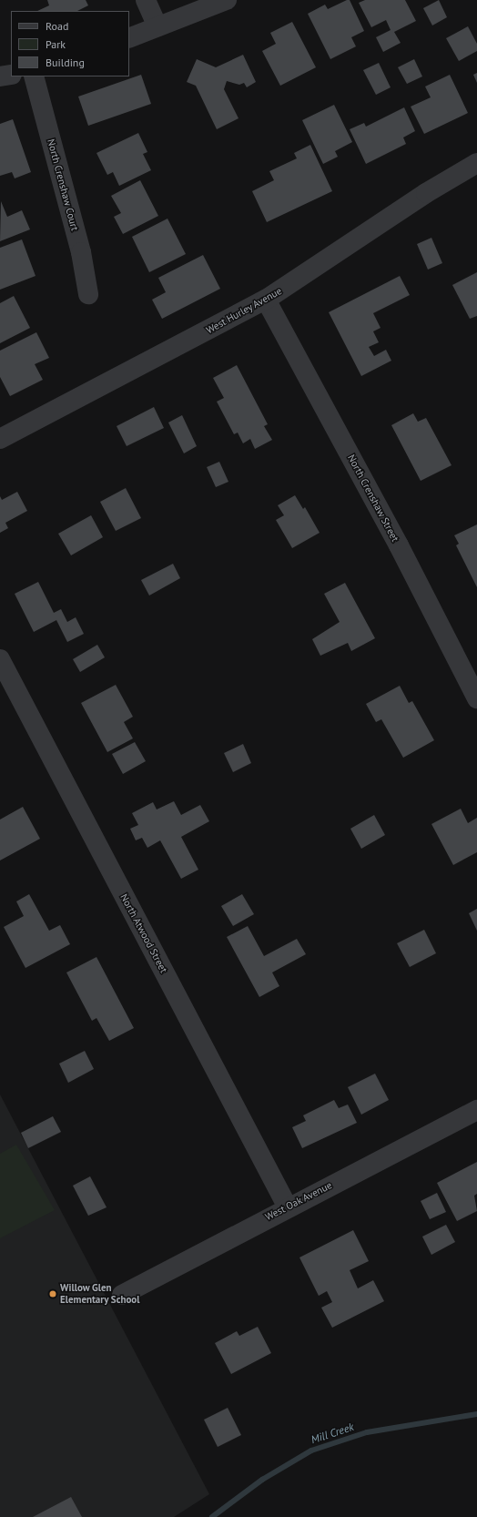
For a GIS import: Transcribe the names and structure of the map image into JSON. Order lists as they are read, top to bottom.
{
  "streets": {
    "street": [
      "North Crenshaw Court",
      "West Hurley Avenue",
      "North Crenshaw Street",
      "North Atwood Street",
      "West Oak Avenue"
    ]
  },
  "crossings": [
    ["West Hurley Avenue", "North Crenshaw Street"],
    ["North Atwood Street", "West Oak Avenue"]
  ],
  "water": ["Mill Creek"],
  "places": ["Willow Glen Elementary School"],
  "legend": ["Road", "Park", "Building"]
}
